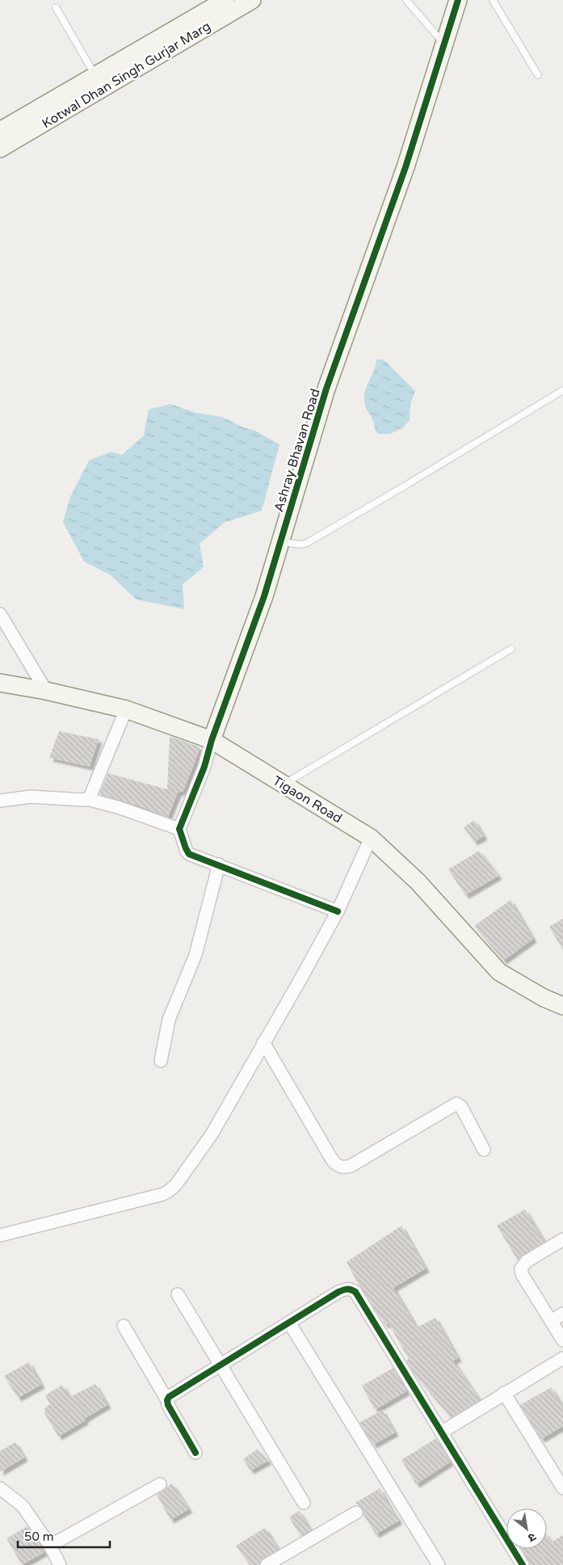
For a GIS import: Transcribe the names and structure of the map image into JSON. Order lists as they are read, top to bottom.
{
  "streets": {
    "street": ["Kotwal Dhan Singh Gurjar Marg", "Ashray Bhavan Road", "Tigaon Road"]
  },
  "crossings": [
    ["Ashray Bhavan Road", "Tigaon Road"]
  ],
  "scale_bar": "50 m",
  "north": "bottom right"
}
